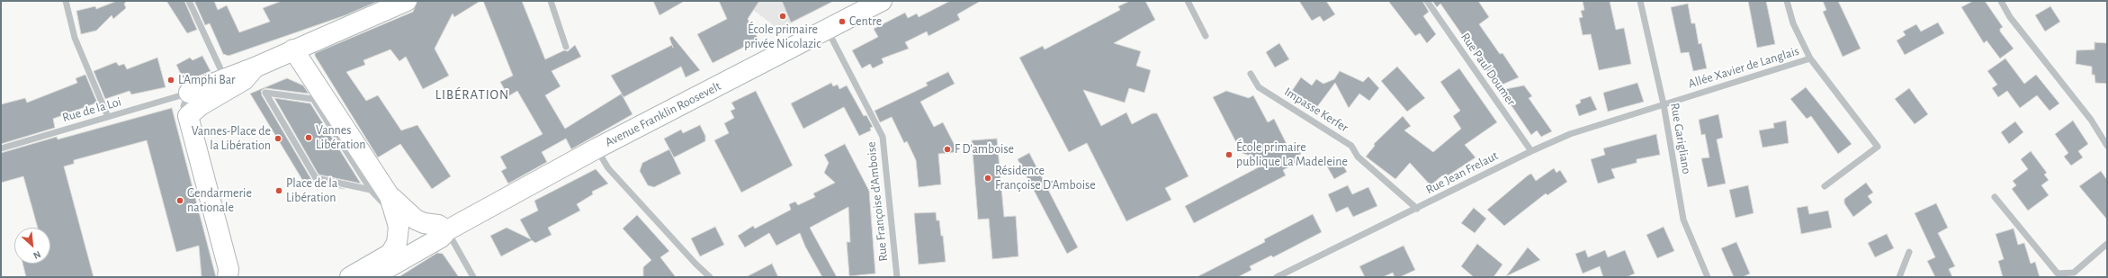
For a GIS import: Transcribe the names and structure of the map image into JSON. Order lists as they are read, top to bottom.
{
  "streets": {
    "main road": ["Avenue Franklin Roosevelt"],
    "street": [
      "Allée Xavier de Langlais",
      "Rue Paul Doumer",
      "Rue de la Loi",
      "Impasse Kerfer",
      "Rue Garigliano",
      "Rue Jean Frelaut",
      "Rue Françoise d'Amboise"
    ]
  },
  "crossings": [
    ["Allée Xavier de Langlais", "Rue Garigliano"],
    ["Allée Xavier de Langlais", "Rue Jean Frelaut"],
    ["Rue Paul Doumer", "Rue Jean Frelaut"],
    ["Impasse Kerfer", "Rue Jean Frelaut"],
    ["Avenue Franklin Roosevelt", "Rue Françoise d'Amboise"],
    ["Rue Garigliano", "Rue Jean Frelaut"]
  ],
  "districts": ["LIBÉRATION"],
  "places": [
    "École primaire privée Nicolazic",
    "Centre",
    "L'Amphi Bar",
    "Vannes Libération",
    "Vannes-Place de la Libération",
    "F D'amboise",
    "École primaire publique La Madeleine",
    "Résidence Françoise D'Amboise",
    "Place de la Libération",
    "Gendarmerie nationale"
  ],
  "north": "bottom right"
}
